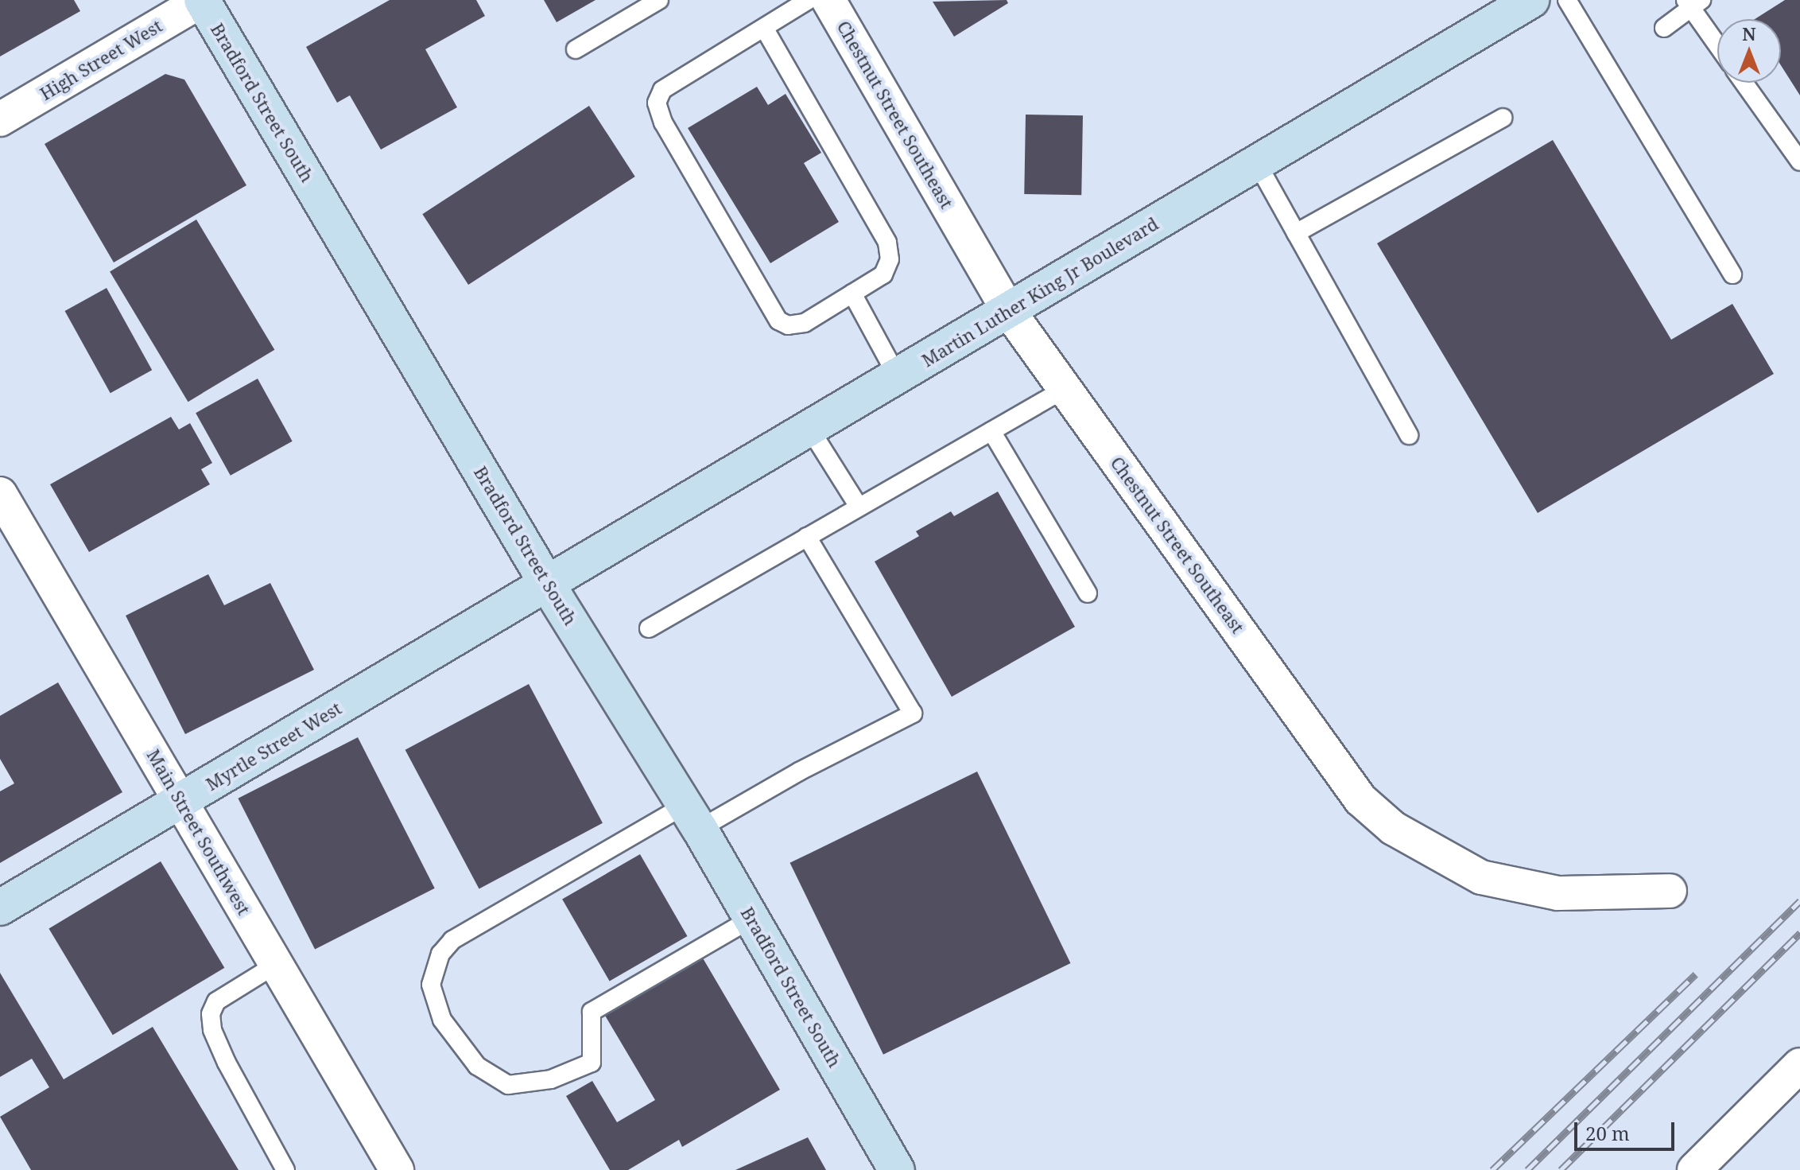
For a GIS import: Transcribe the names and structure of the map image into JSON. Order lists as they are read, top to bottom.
{
  "streets": {
    "main road": ["Bradford Street South", "Martin Luther King Jr Boulevard", "Myrtle Street West"],
    "street": ["High Street West", "Chestnut Street Southeast", "Main Street Southwest"]
  },
  "crossings": [
    ["High Street West", "Bradford Street South"],
    ["Bradford Street South", "Martin Luther King Jr Boulevard"],
    ["Bradford Street South", "Myrtle Street West"],
    ["Chestnut Street Southeast", "Martin Luther King Jr Boulevard"],
    ["Martin Luther King Jr Boulevard", "Myrtle Street West"],
    ["Myrtle Street West", "Main Street Southwest"]
  ],
  "scale_bar": "20 m",
  "north": "top"
}
